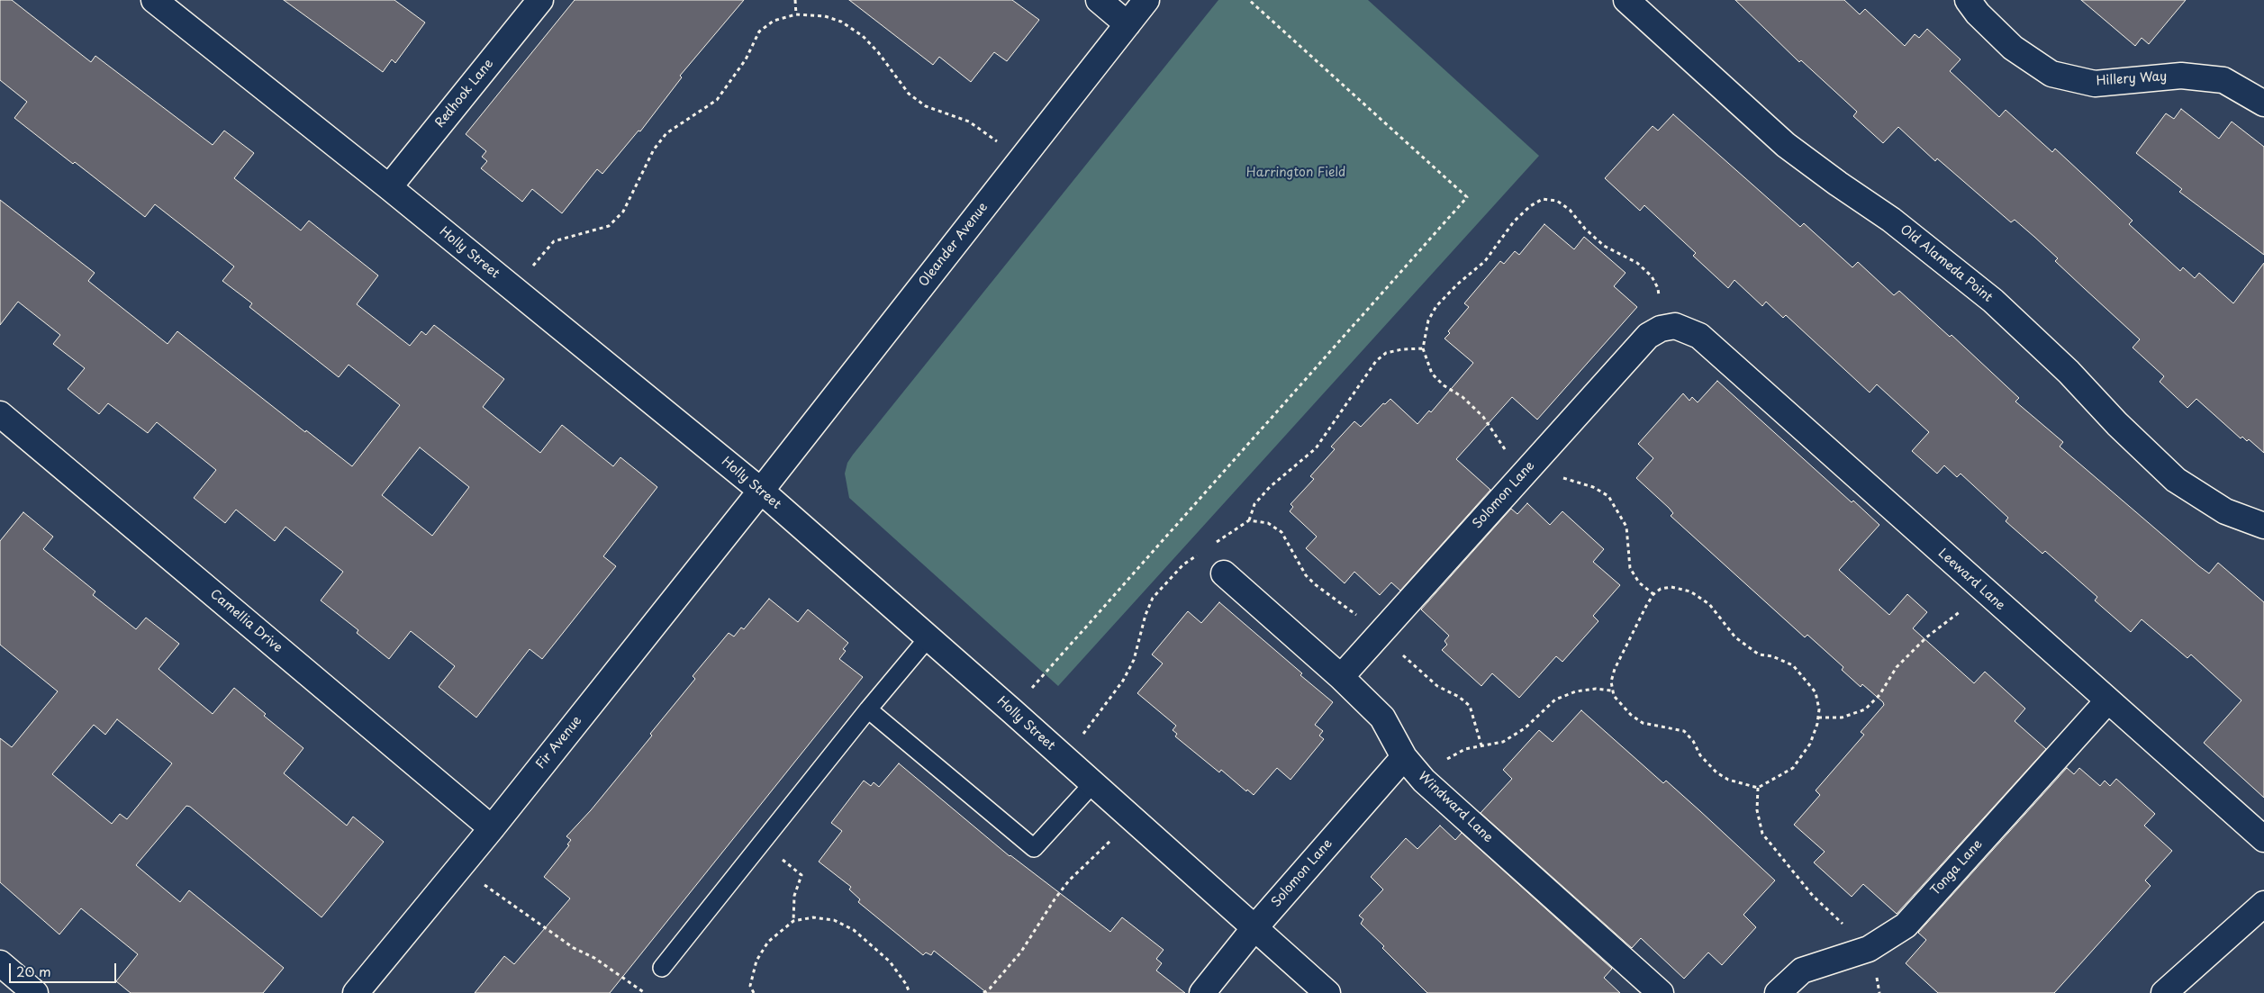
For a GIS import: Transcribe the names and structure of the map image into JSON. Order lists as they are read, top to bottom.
{
  "streets": {
    "street": [
      "Hillery Way",
      "Redhook Lane",
      "Oleander Avenue",
      "Holly Street",
      "Old Alameda Point",
      "Solomon Lane",
      "Leeward Lane",
      "Camellia Drive",
      "Fir Avenue",
      "Windward Lane",
      "Tonga Lane"
    ]
  },
  "crossings": [
    ["Redhook Lane", "Holly Street"],
    ["Oleander Avenue", "Holly Street"],
    ["Oleander Avenue", "Fir Avenue"],
    ["Holly Street", "Solomon Lane"],
    ["Holly Street", "Fir Avenue"],
    ["Solomon Lane", "Leeward Lane"],
    ["Solomon Lane", "Windward Lane"],
    ["Leeward Lane", "Tonga Lane"],
    ["Camellia Drive", "Fir Avenue"]
  ],
  "parks": ["Harrington Field"],
  "scale_bar": "20 m"
}
